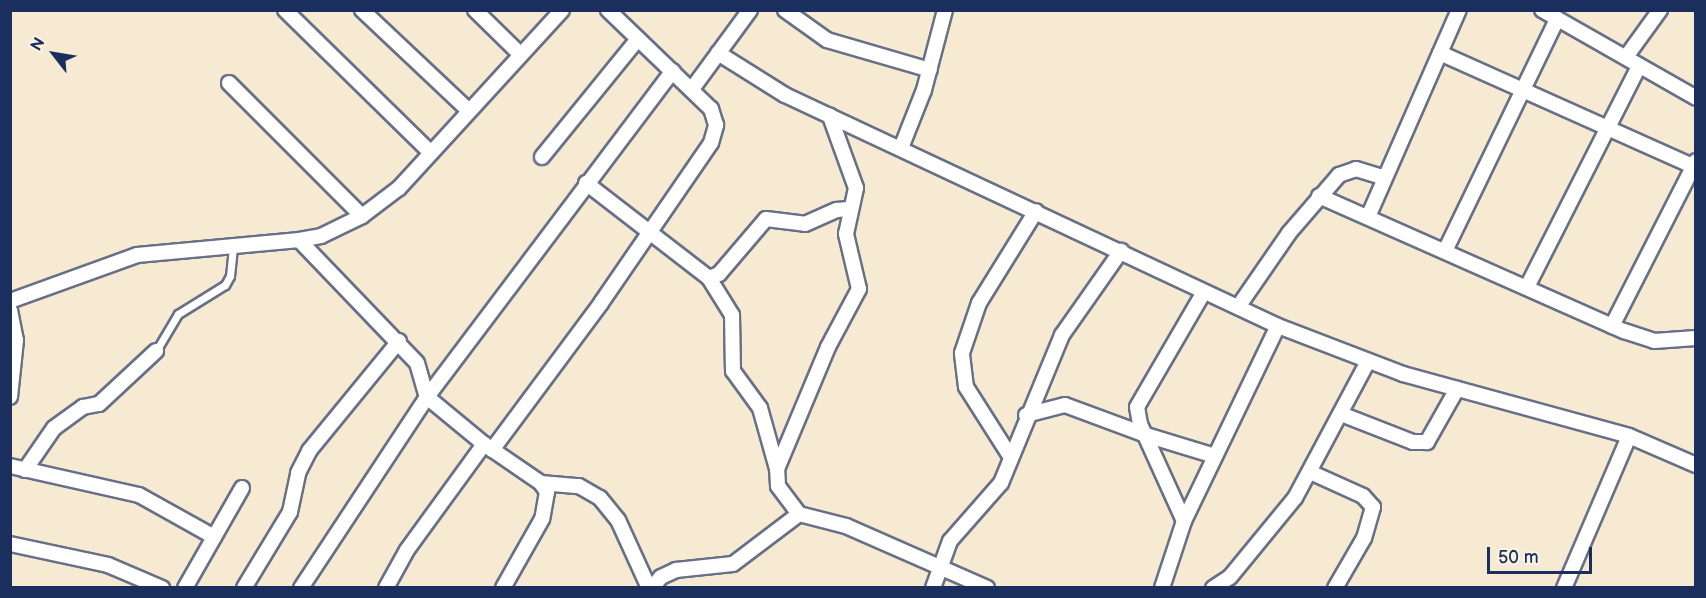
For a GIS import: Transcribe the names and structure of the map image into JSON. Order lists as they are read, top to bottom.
{
  "scale_bar": "50 m",
  "north": "top left"
}
